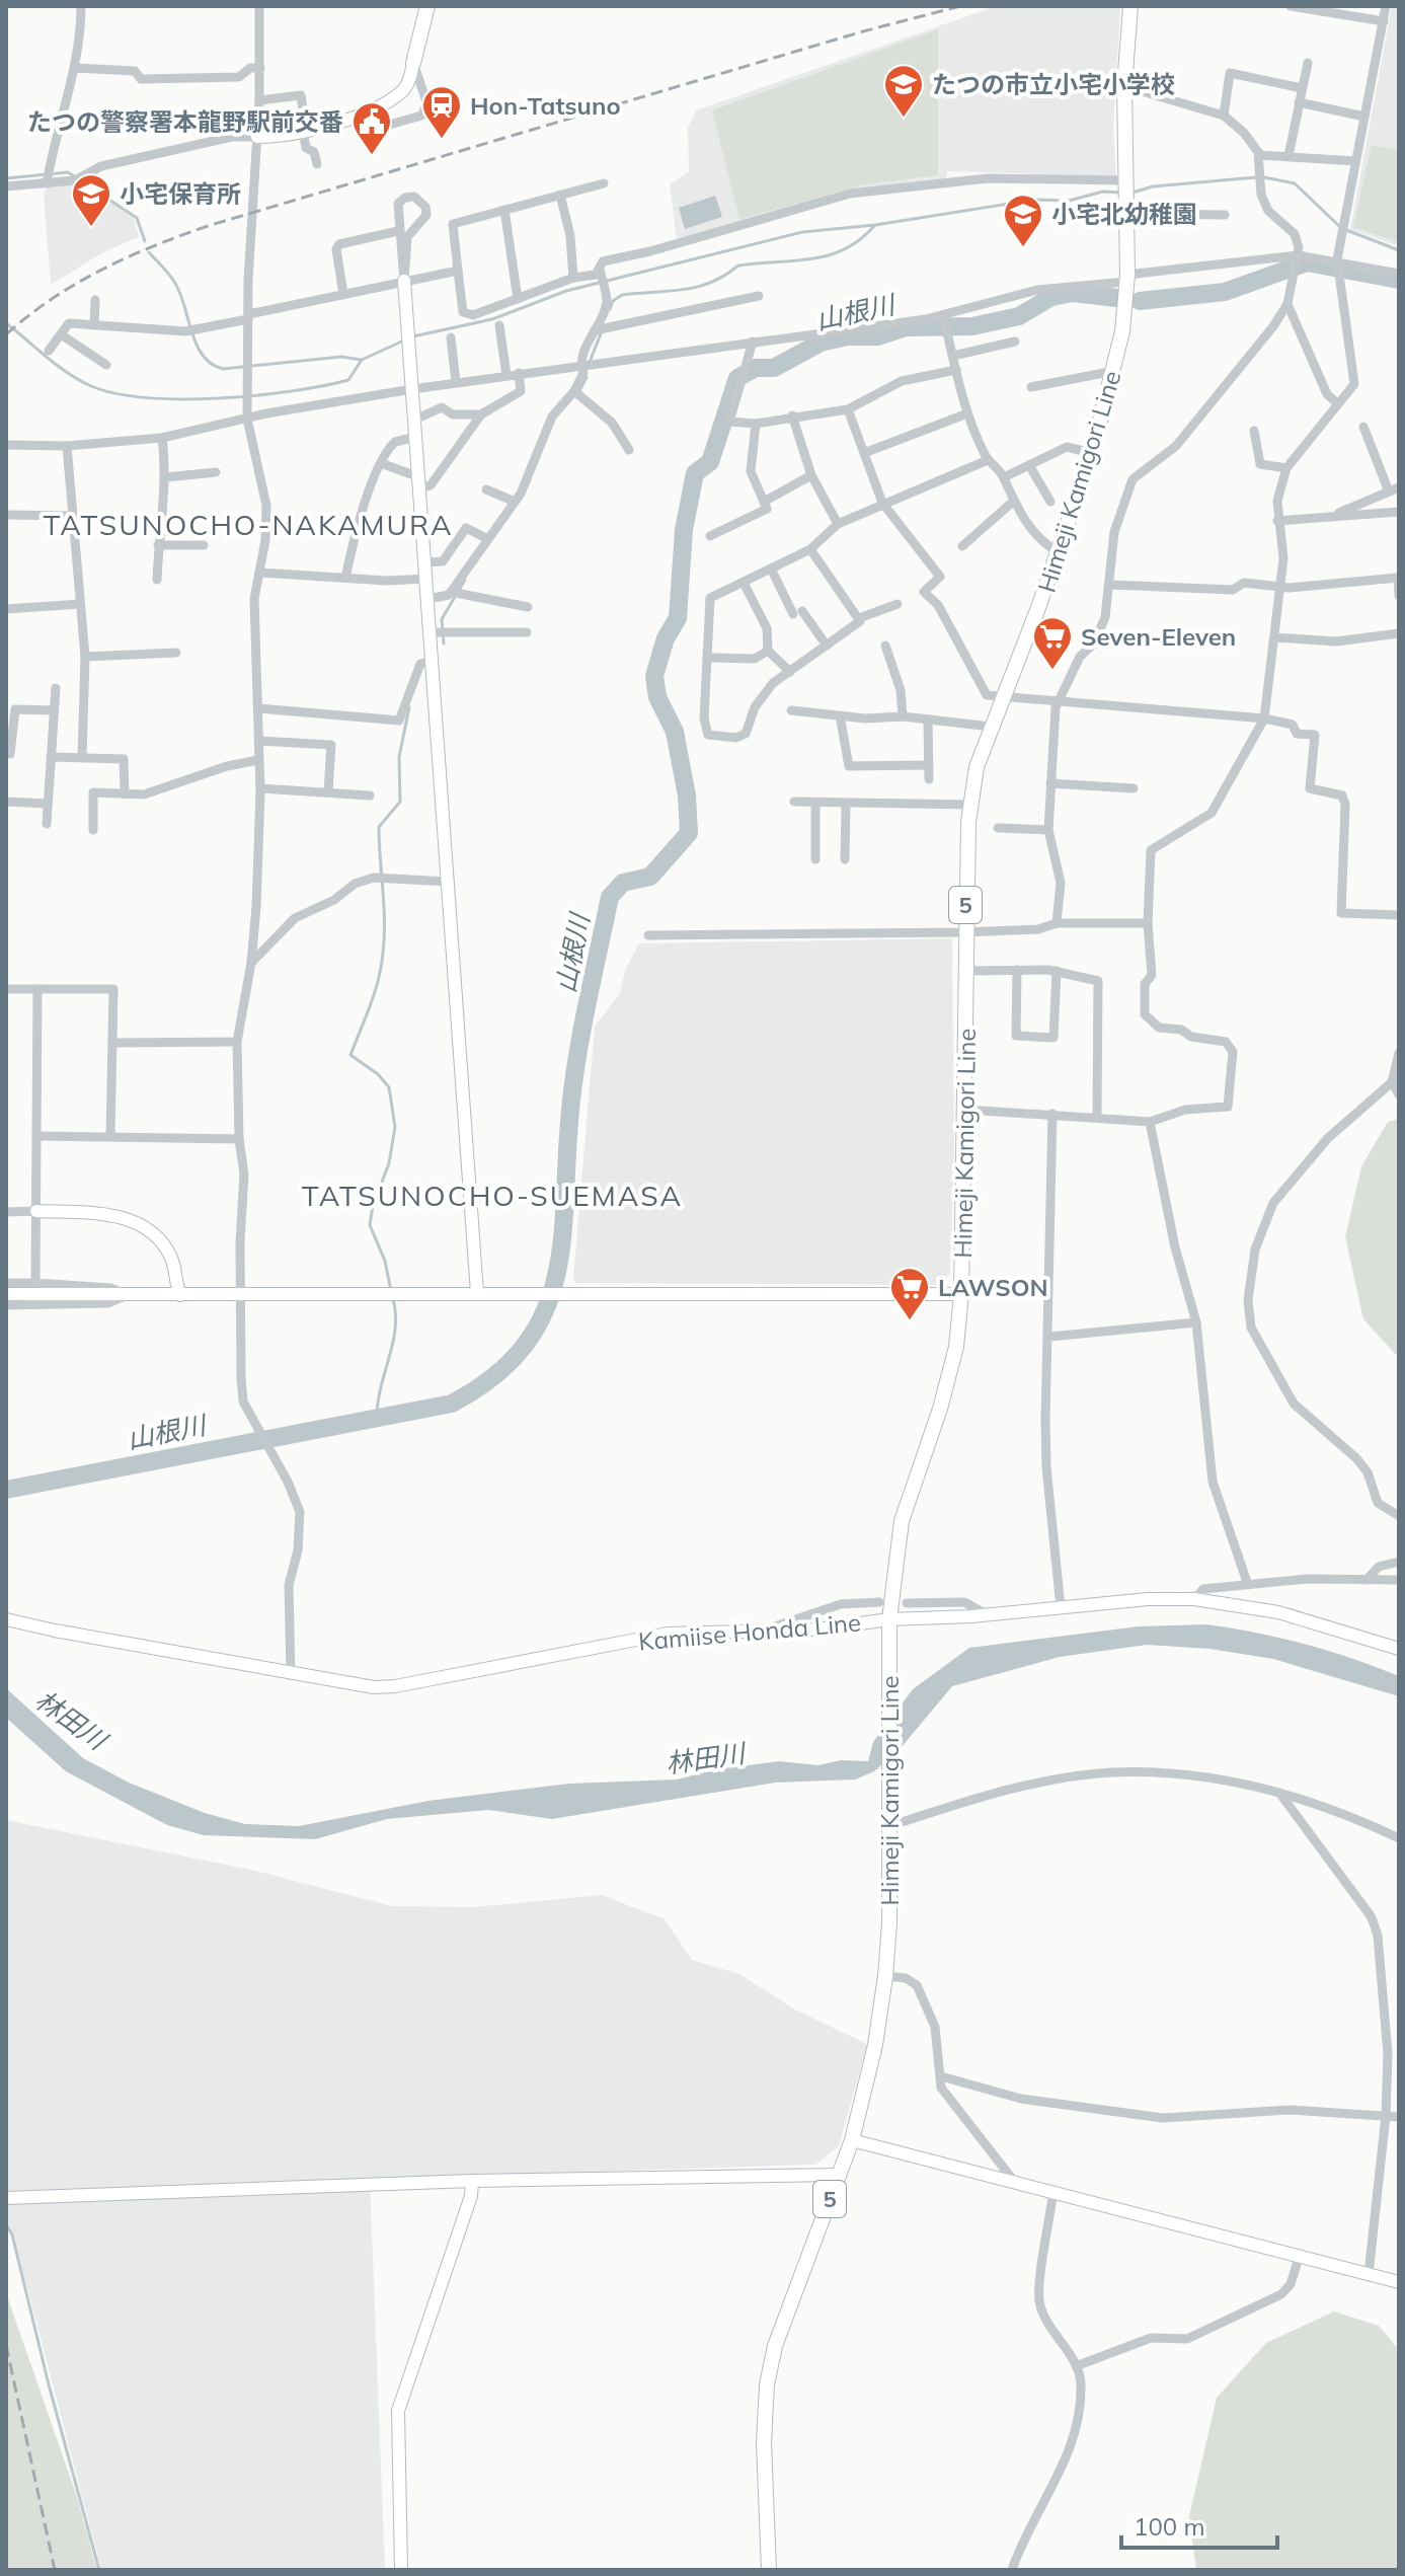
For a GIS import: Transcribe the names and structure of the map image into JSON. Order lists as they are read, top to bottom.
{
  "streets": {
    "main road": ["Himeji Kamigori Line", "5"],
    "street": ["Kamiise Honda Line"]
  },
  "crossings": [
    ["Himeji Kamigori Line", "Kamiise Honda Line"]
  ],
  "districts": ["TATSUNOCHO-NAKAMURA", "TATSUNOCHO-SUEMASA"],
  "water": ["山根川", "林田川"],
  "places": {
    "school or university": ["たつの市立小宅小学校", "小宅保育所", "小宅北幼稚園"],
    "station": ["Hon-Tatsuno"],
    "public building": ["たつの警察署本龍野駅前交番"],
    "supermarket": ["Seven-Eleven", "LAWSON"]
  },
  "scale_bar": "100 m"
}
